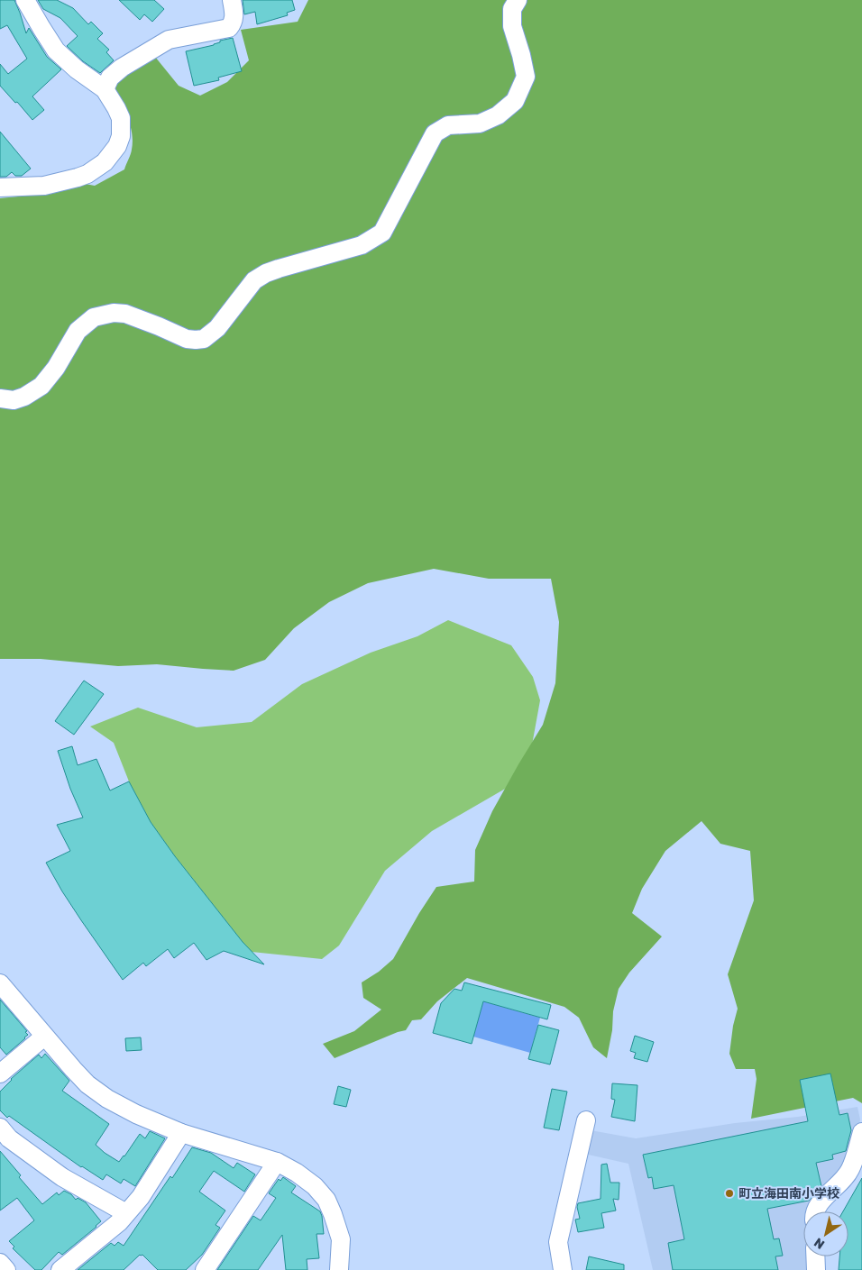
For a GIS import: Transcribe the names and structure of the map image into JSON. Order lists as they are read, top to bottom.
{
  "places": ["町立海田南小学校"],
  "north": "bottom left"
}
